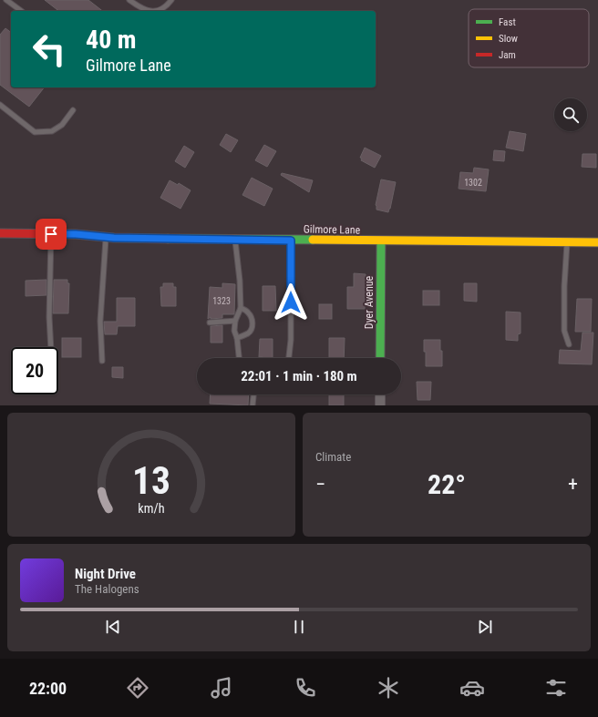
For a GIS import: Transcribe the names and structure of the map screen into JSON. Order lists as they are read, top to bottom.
{
  "streets": {
    "street": ["Gilmore Lane", "Dyer Avenue"]
  },
  "crossings": [
    ["Gilmore Lane", "Dyer Avenue"]
  ],
  "house_numbers": ["1302", "1323"],
  "legend": ["Fast", "Slow", "Jam"],
  "page": {
    "turn": ["40 m", "Gilmore Lane"],
    "limit": "20",
    "trip": "22:01 · 1 min · 180 m",
    "tile": "Climate",
    "heat": ["−", "22°", "+"],
    "song": ["Night Drive", "The Halogens"],
    "tabs": "22:00",
    "gauge": ["13", "km/h"]
  }
}
